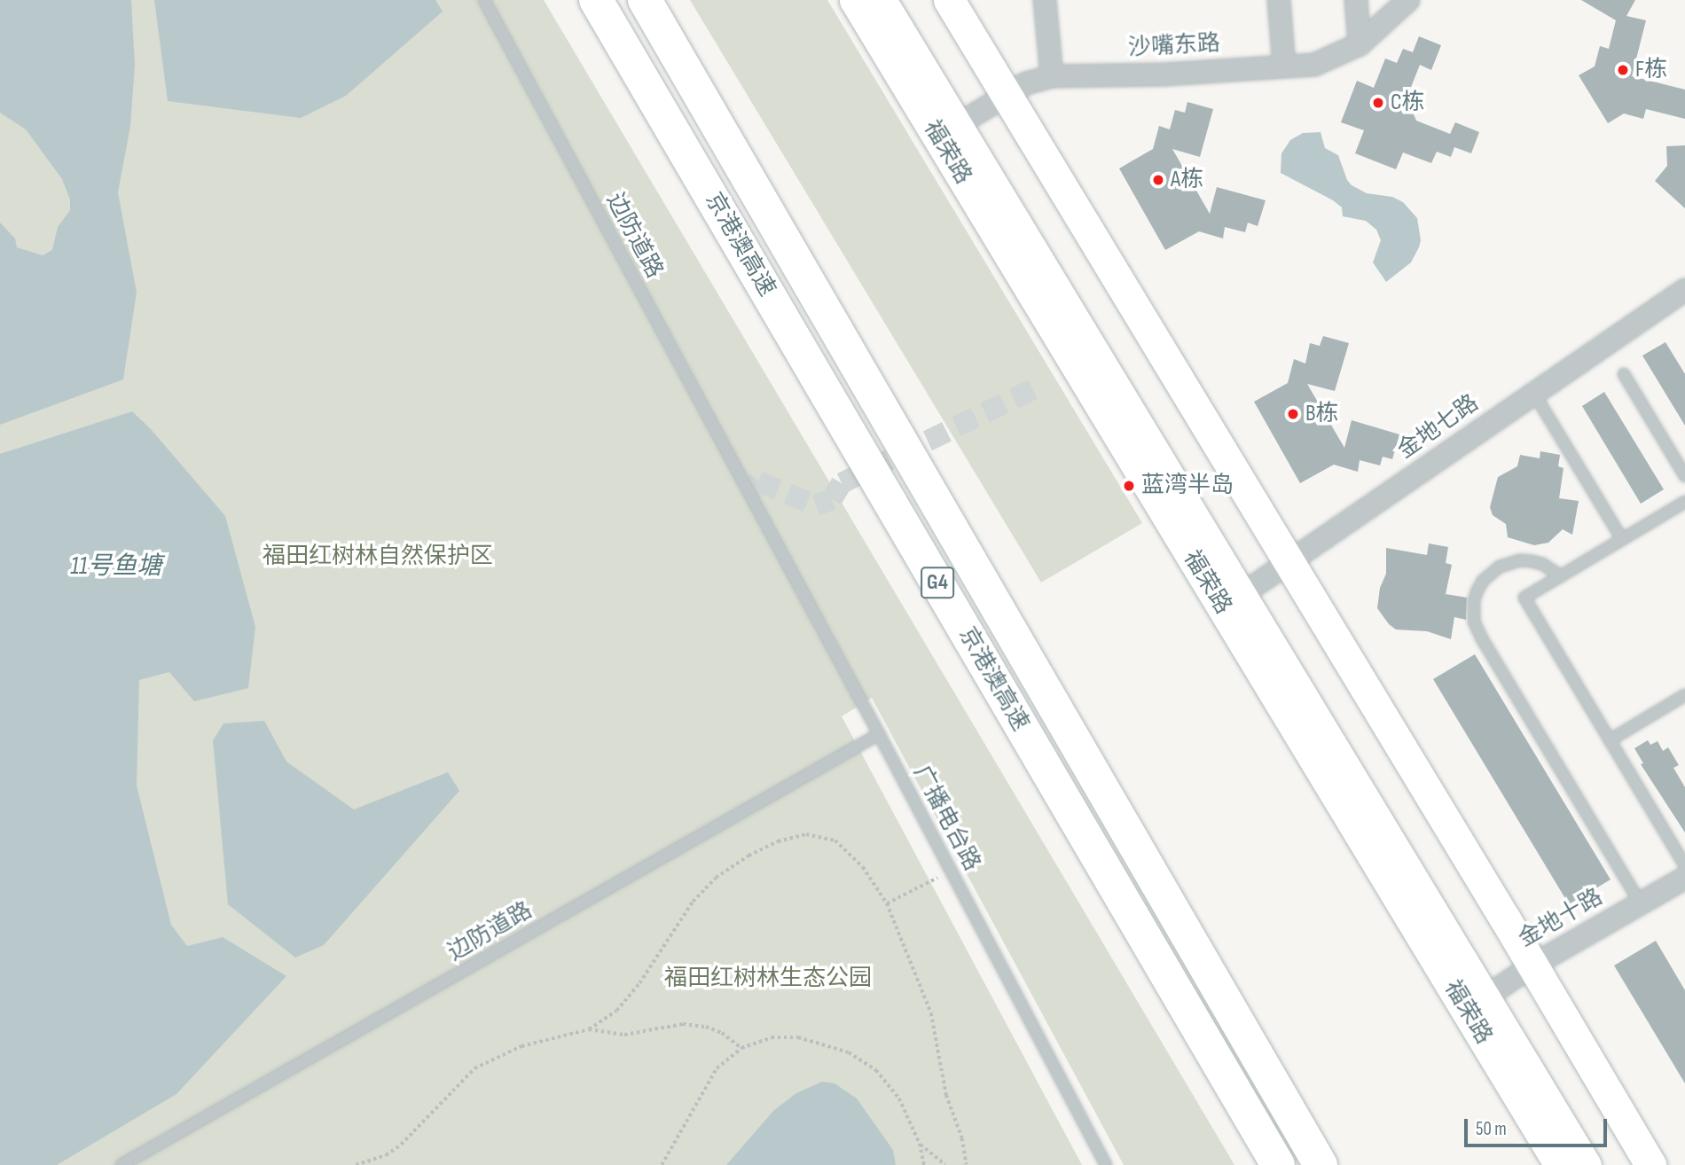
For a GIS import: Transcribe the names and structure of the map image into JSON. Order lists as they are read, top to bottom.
{
  "streets": {
    "highway": ["京港澳高速", "G4"],
    "main road": ["福荣路"],
    "street": ["沙嘴东路", "金地七路", "金地十路"],
    "lane": ["边防道路", "广播电台路"]
  },
  "crossings": [
    ["沙嘴东路", "福荣路"],
    ["福荣路", "金地七路"],
    ["福荣路", "金地十路"],
    ["边防道路", "广播电台路"]
  ],
  "water": ["11号鱼塘"],
  "parks": ["福田红树林自然保护区", "福田红树林生态公园"],
  "places": [
    "F栋",
    "C栋",
    "A栋",
    "B栋",
    "蓝湾半岛"
  ],
  "scale_bar": "50 m"
}
